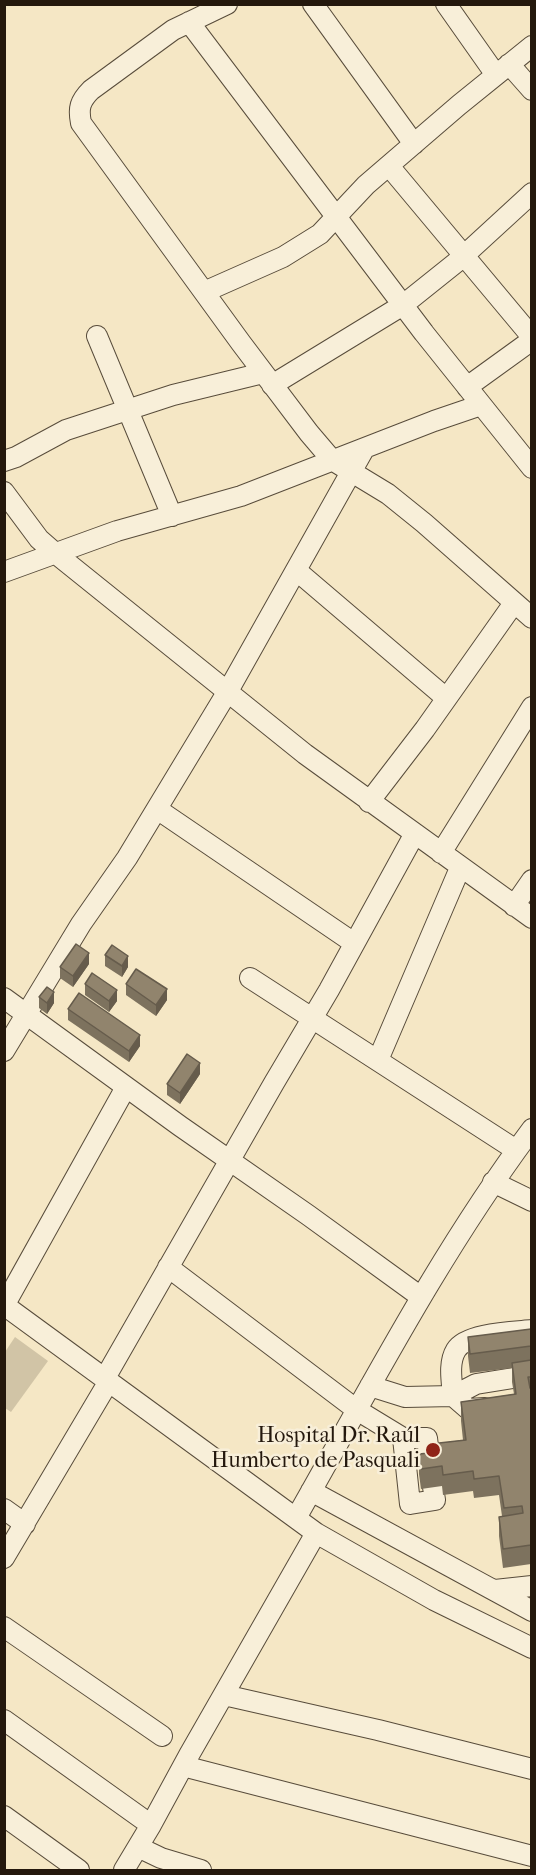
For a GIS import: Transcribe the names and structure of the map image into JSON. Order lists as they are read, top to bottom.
{
  "places": ["Hospital Dr. Raúl Humberto de Pasquali"]
}
